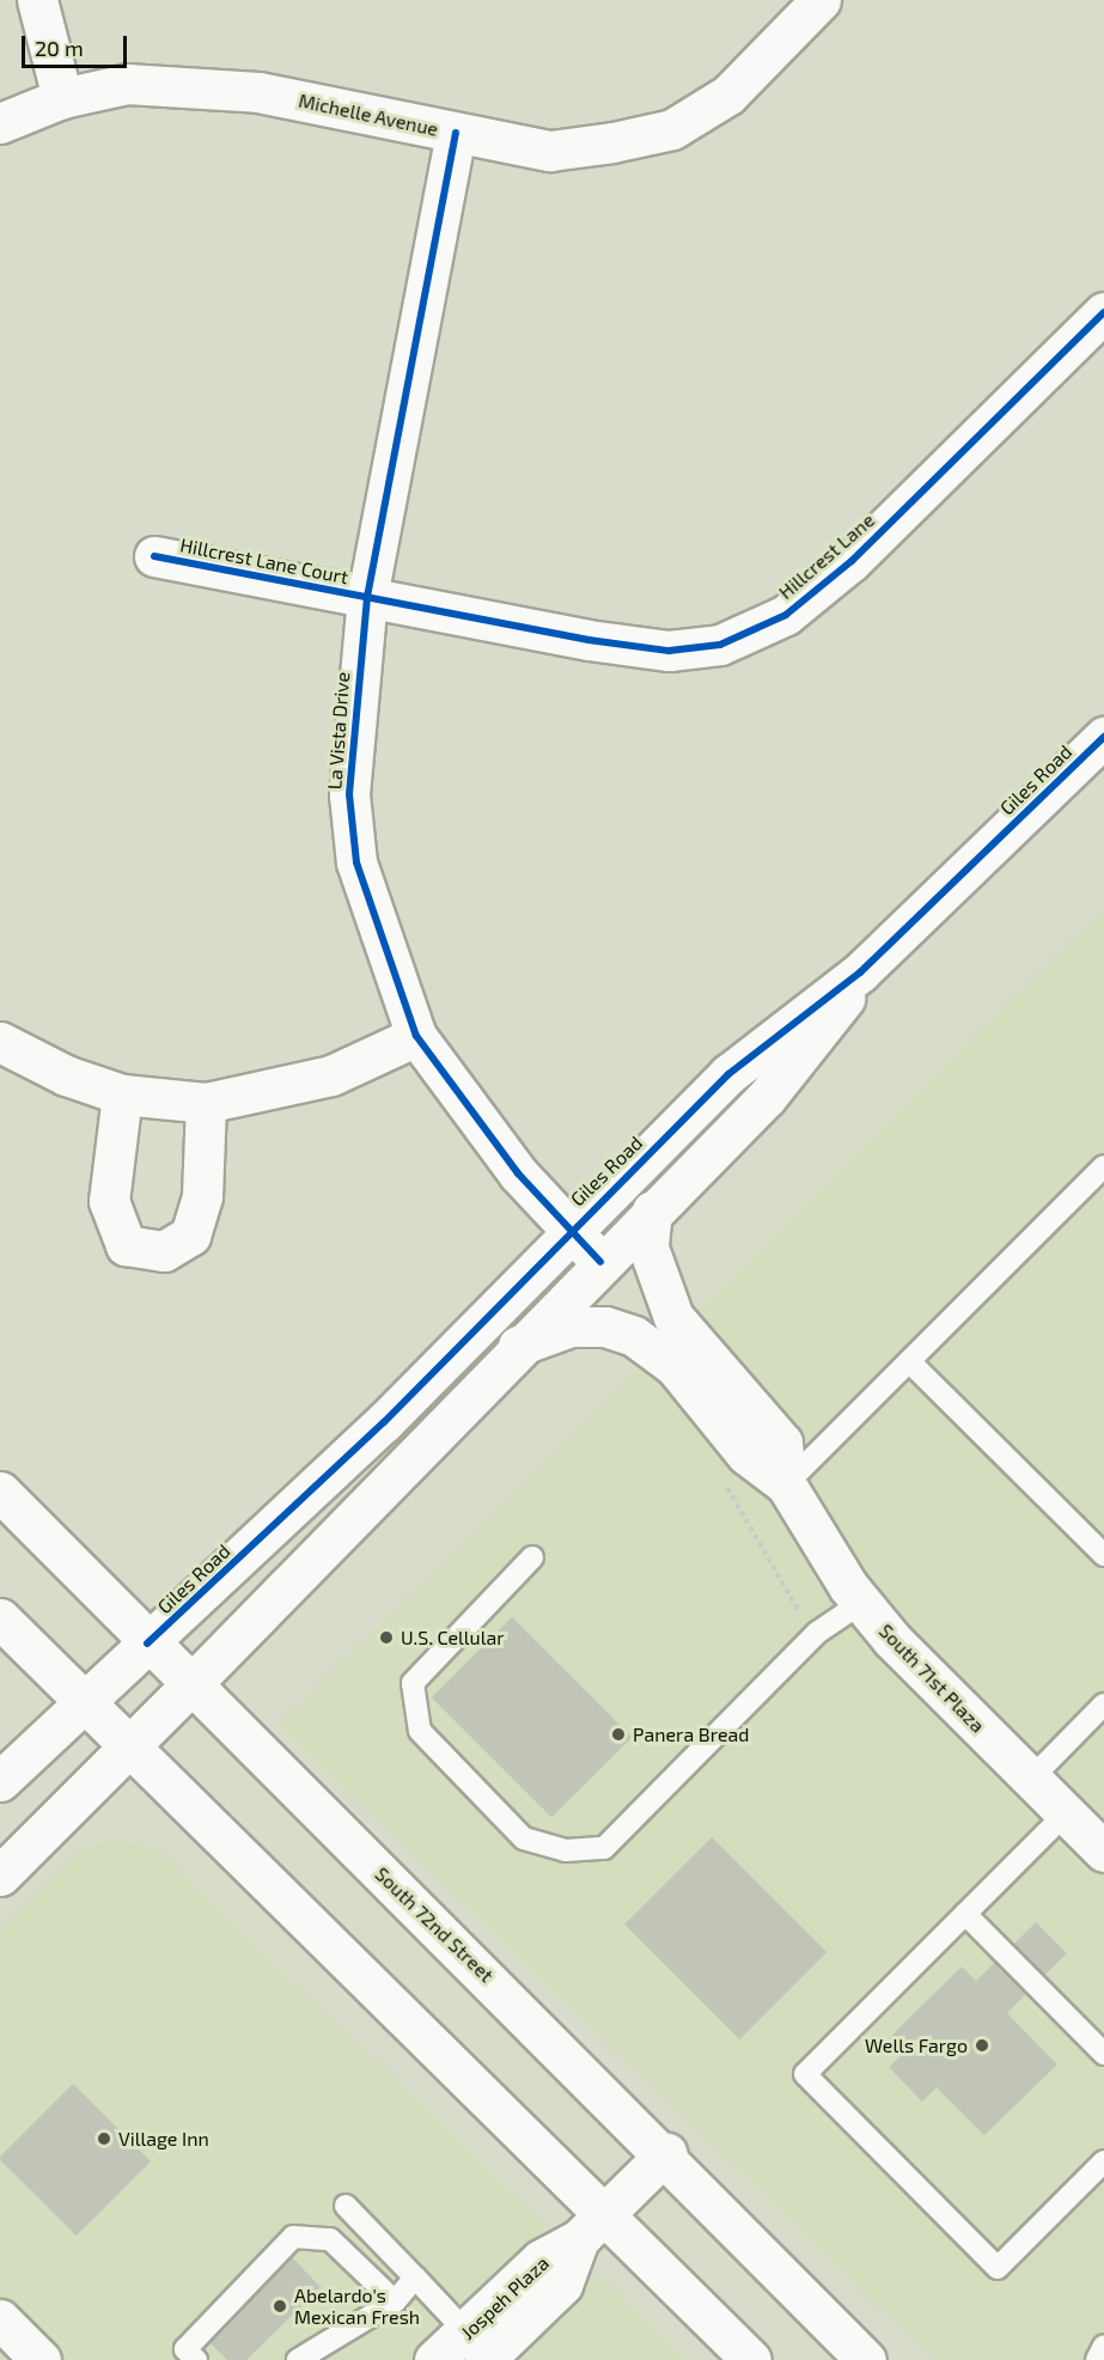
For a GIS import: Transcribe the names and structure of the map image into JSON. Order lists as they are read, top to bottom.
{
  "streets": {
    "street": [
      "Michelle Avenue",
      "Hillcrest Lane",
      "Hillcrest Lane Court",
      "La Vista Drive",
      "Giles Road",
      "South 71st Plaza",
      "South 72nd Street",
      "Jospeh Plaza"
    ]
  },
  "crossings": [
    ["Michelle Avenue", "La Vista Drive"],
    ["Hillcrest Lane", "Hillcrest Lane Court"],
    ["Hillcrest Lane", "La Vista Drive"],
    ["Hillcrest Lane Court", "La Vista Drive"],
    ["La Vista Drive", "Giles Road"],
    ["Giles Road", "South 71st Plaza"],
    ["Giles Road", "South 72nd Street"],
    ["South 72nd Street", "Jospeh Plaza"]
  ],
  "places": [
    "U.S. Cellular",
    "Panera Bread",
    "Wells Fargo",
    "Village Inn",
    "Abelardo's Mexican Fresh"
  ],
  "scale_bar": "20 m"
}
